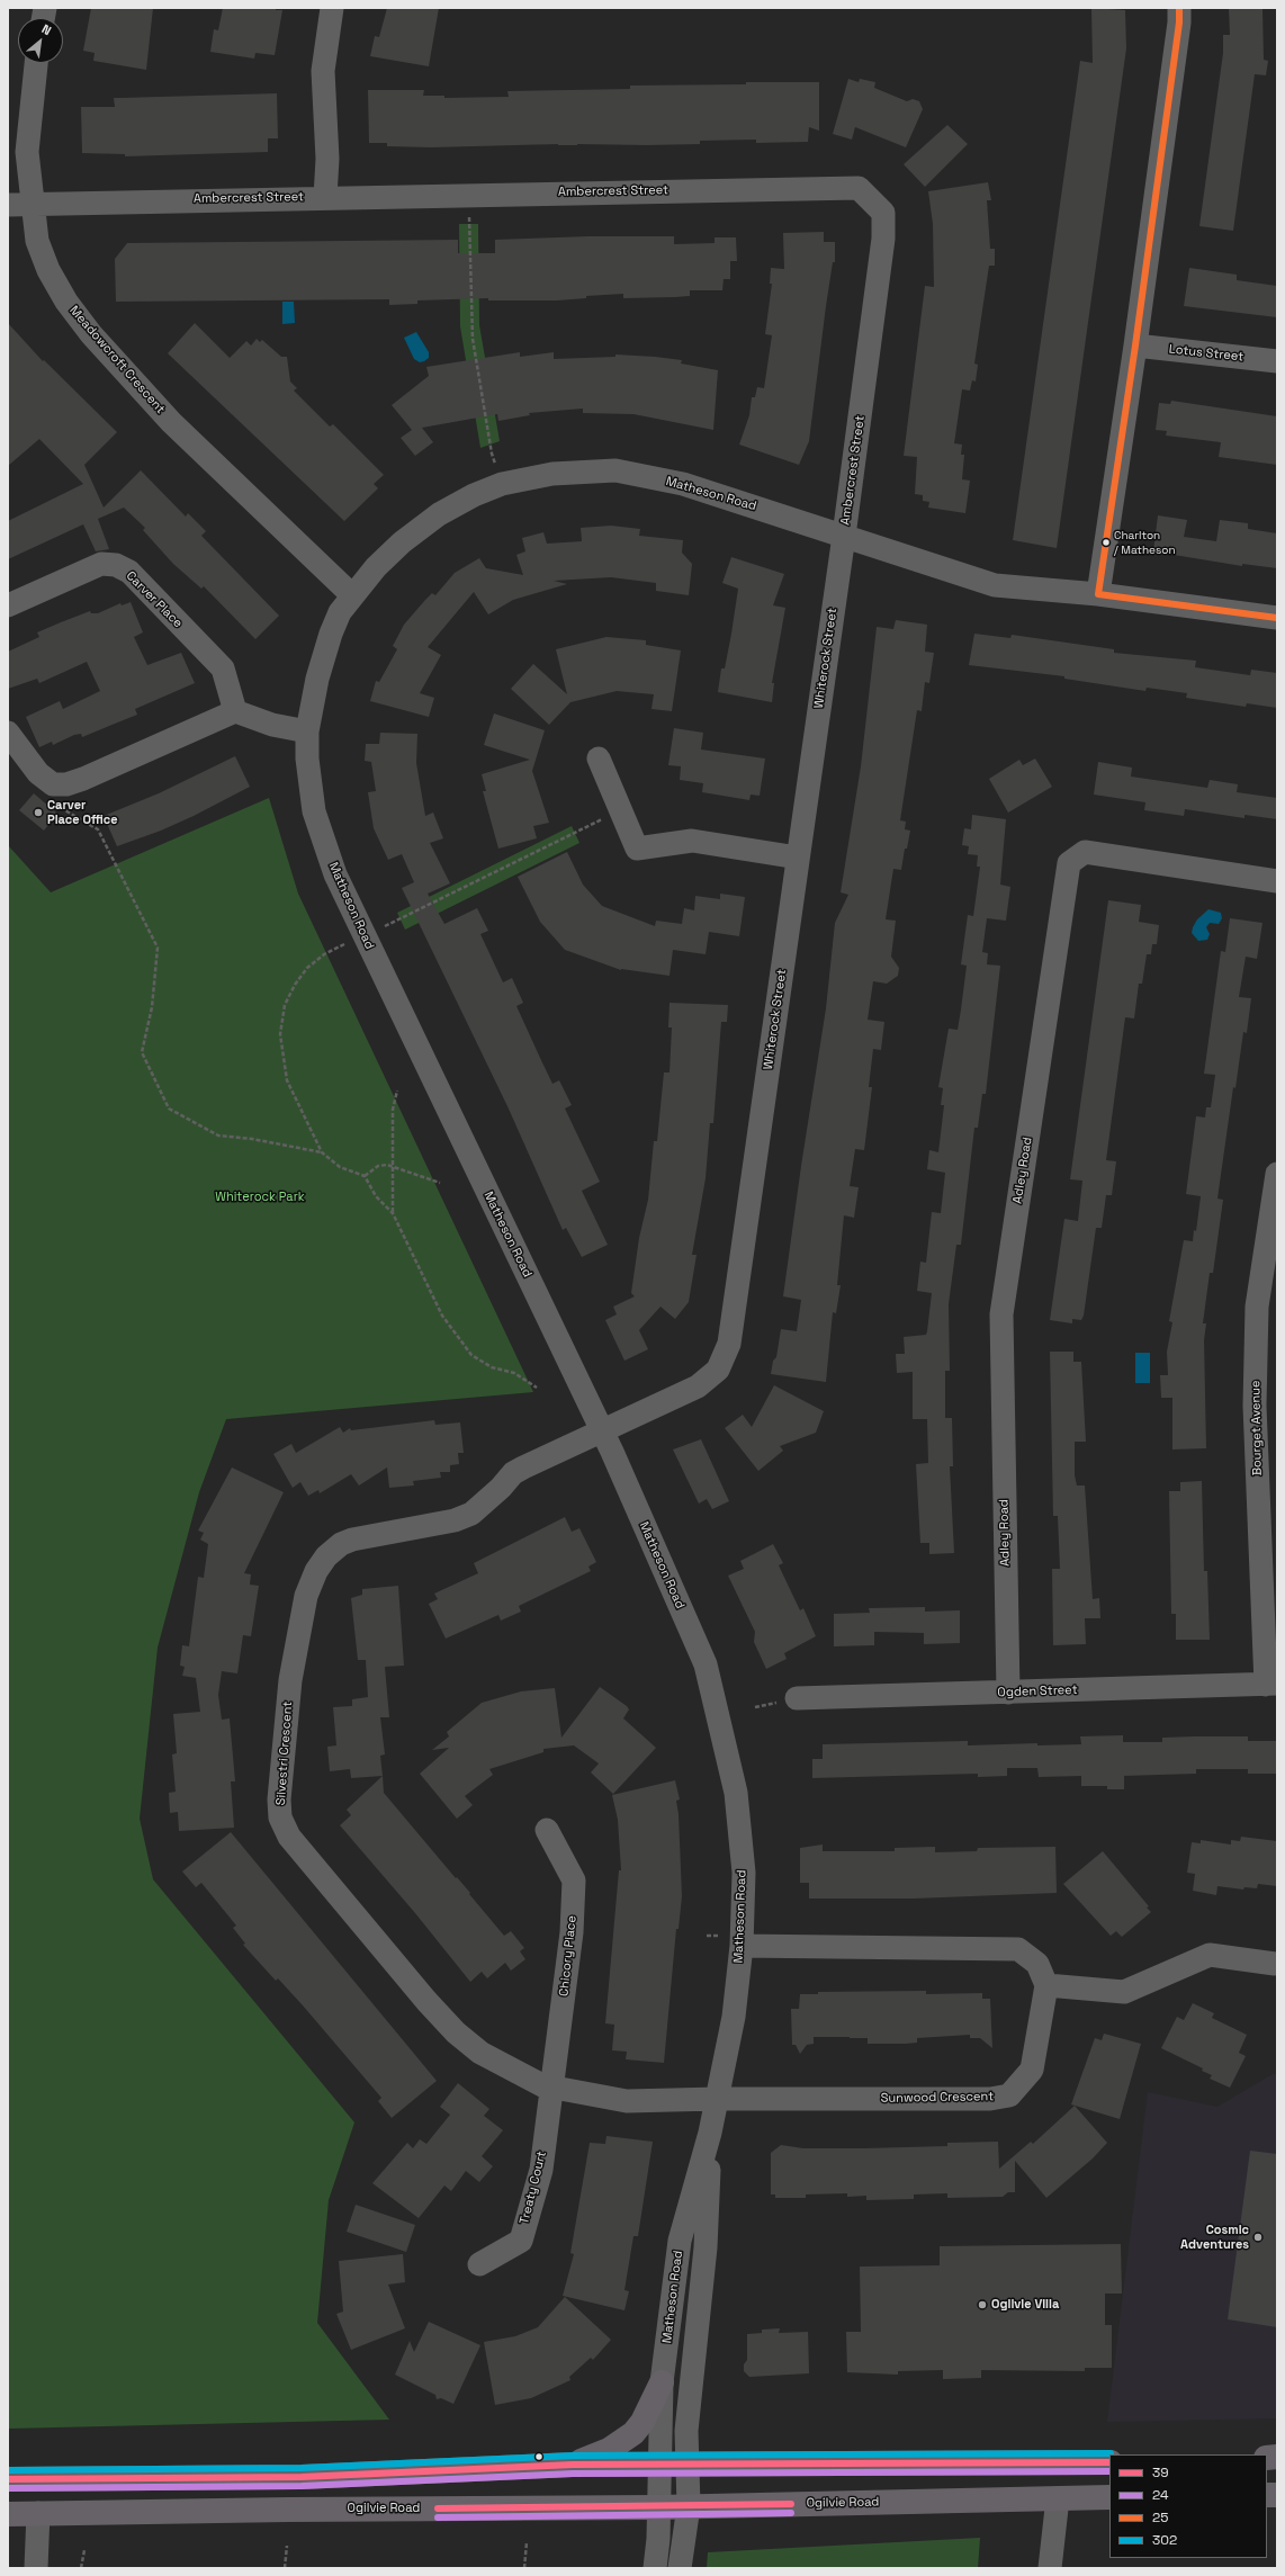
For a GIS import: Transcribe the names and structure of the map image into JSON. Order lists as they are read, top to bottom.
{
  "streets": {
    "main road": ["Ogilvie Road"],
    "street": [
      "Ambercrest Street",
      "Lotus Street",
      "Meadowcroft Crescent",
      "Matheson Road",
      "Carver Place",
      "Whiterock Street",
      "Adley Road",
      "Bourget Avenue",
      "Ogden Street",
      "Silvestri Crescent",
      "Chicory Place",
      "Sunwood Crescent",
      "Treaty Court"
    ]
  },
  "crossings": [
    ["Ambercrest Street", "Meadowcroft Crescent"],
    ["Ambercrest Street", "Matheson Road"],
    ["Ambercrest Street", "Whiterock Street"],
    ["Meadowcroft Crescent", "Matheson Road"],
    ["Matheson Road", "Whiterock Street"],
    ["Matheson Road", "Silvestri Crescent"],
    ["Matheson Road", "Sunwood Crescent"],
    ["Matheson Road", "Ogilvie Road"],
    ["Whiterock Street", "Silvestri Crescent"],
    ["Adley Road", "Ogden Street"],
    ["Bourget Avenue", "Ogden Street"],
    ["Silvestri Crescent", "Chicory Place"],
    ["Silvestri Crescent", "Sunwood Crescent"],
    ["Silvestri Crescent", "Treaty Court"],
    ["Chicory Place", "Treaty Court"]
  ],
  "parks": ["Whiterock Park"],
  "places": [
    "Charlton / Matheson",
    "Carver Place Office",
    "Cosmic Adventures",
    "Ogilvie Villa"
  ],
  "lines": [
    "transit line 25",
    "transit line 302",
    "transit line 39",
    "transit line 24"
  ],
  "legend": [
    "39",
    "24",
    "25",
    "302"
  ],
  "north": "top right"
}
